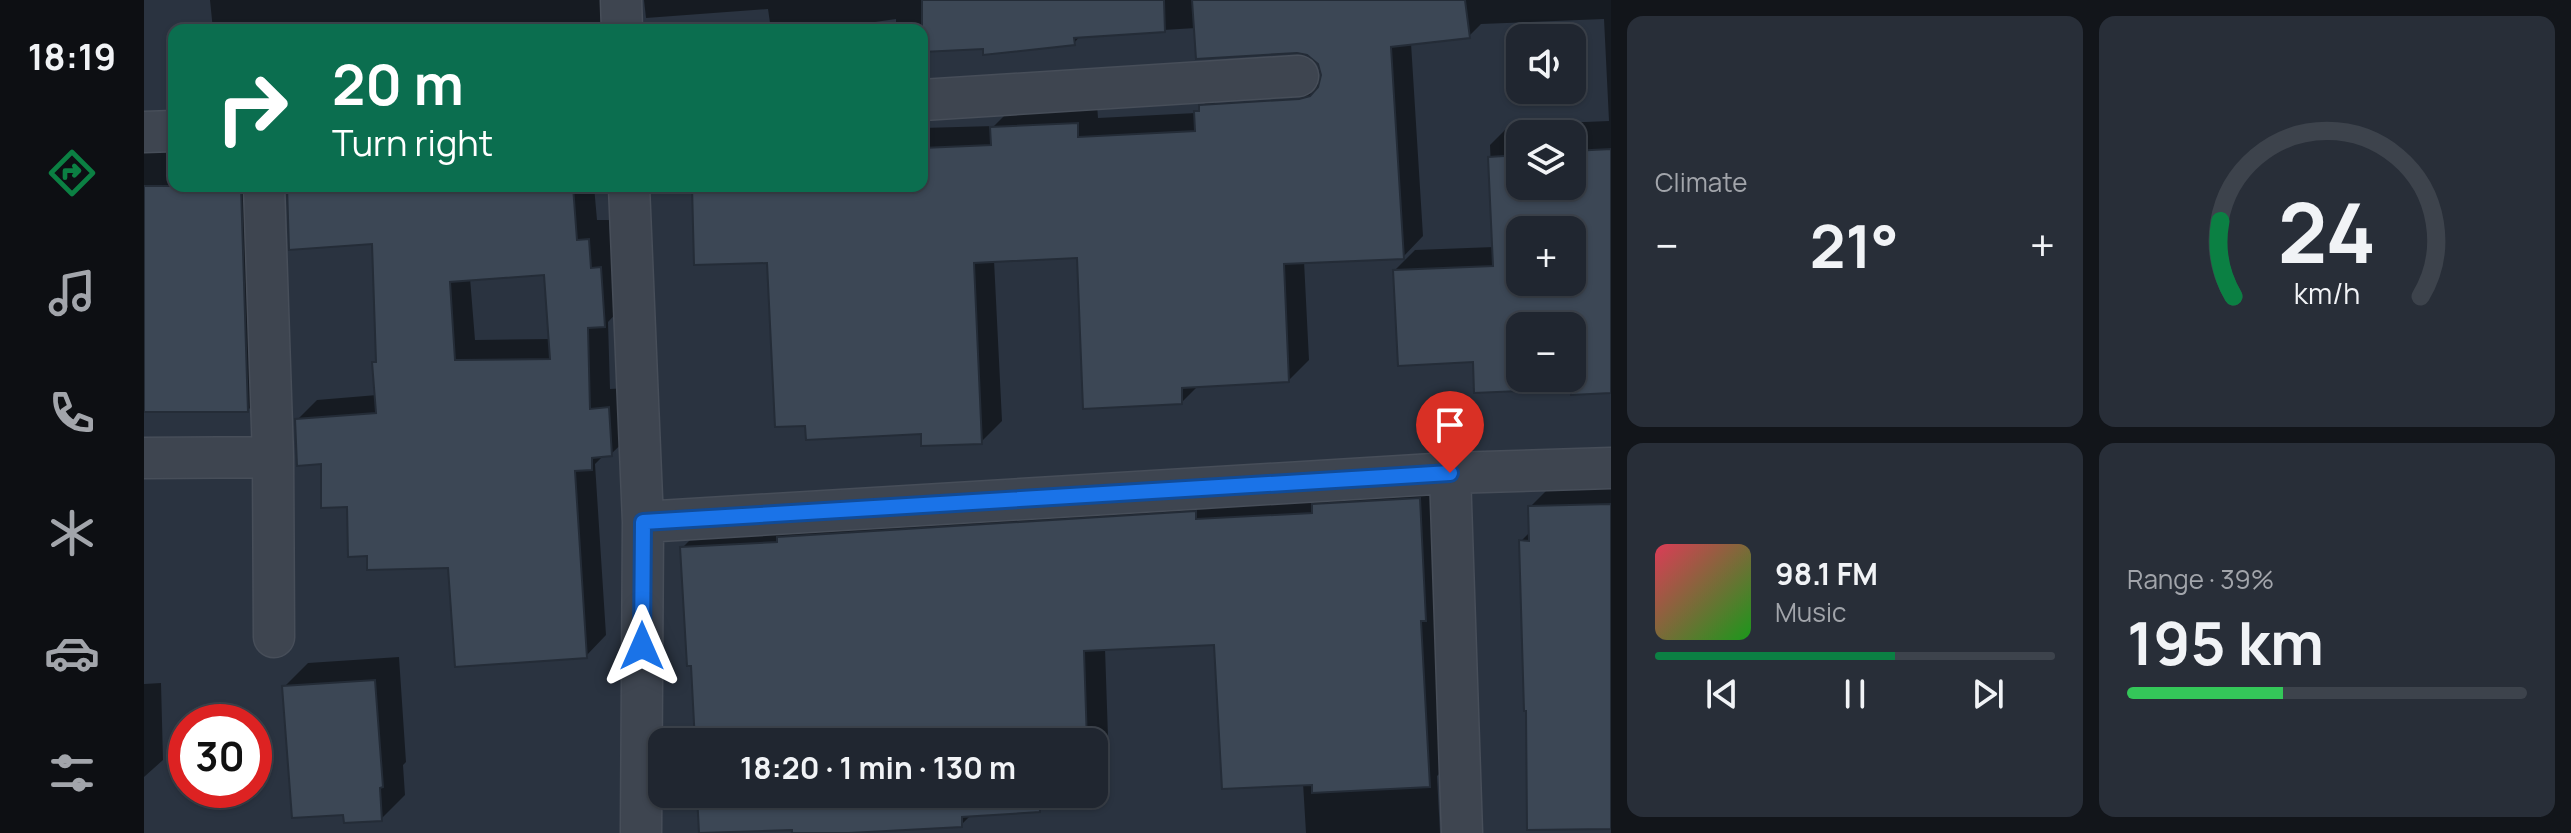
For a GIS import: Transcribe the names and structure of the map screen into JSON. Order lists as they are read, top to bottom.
{
  "page": {
    "tabs": "18:19",
    "tile": [
      "Climate",
      ["Range · 39%", "195 km"]
    ],
    "map_buttons": ["+", "−"],
    "turn": ["20 m", "Turn right"],
    "heat": ["−", "21°", "+"],
    "song": ["98.1 FM", "Music"],
    "limit": "30",
    "trip": "18:20 · 1 min · 130 m",
    "gauge": ["24", "km/h"]
  }
}
